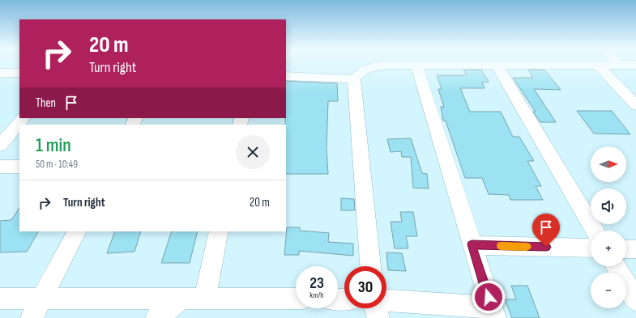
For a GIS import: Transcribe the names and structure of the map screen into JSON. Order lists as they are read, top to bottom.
{
  "north": "right",
  "page": {
    "turn": ["20 m", "Turn right"],
    "then": "Then",
    "heading": ["1 min", "50 m · 10:49"],
    "map_buttons": ["+", "−"],
    "list": [
      {
        "name": "Turn right",
        "value": "20 m"
      }
    ],
    "speed": "23 km/h",
    "limit": "30"
  }
}
